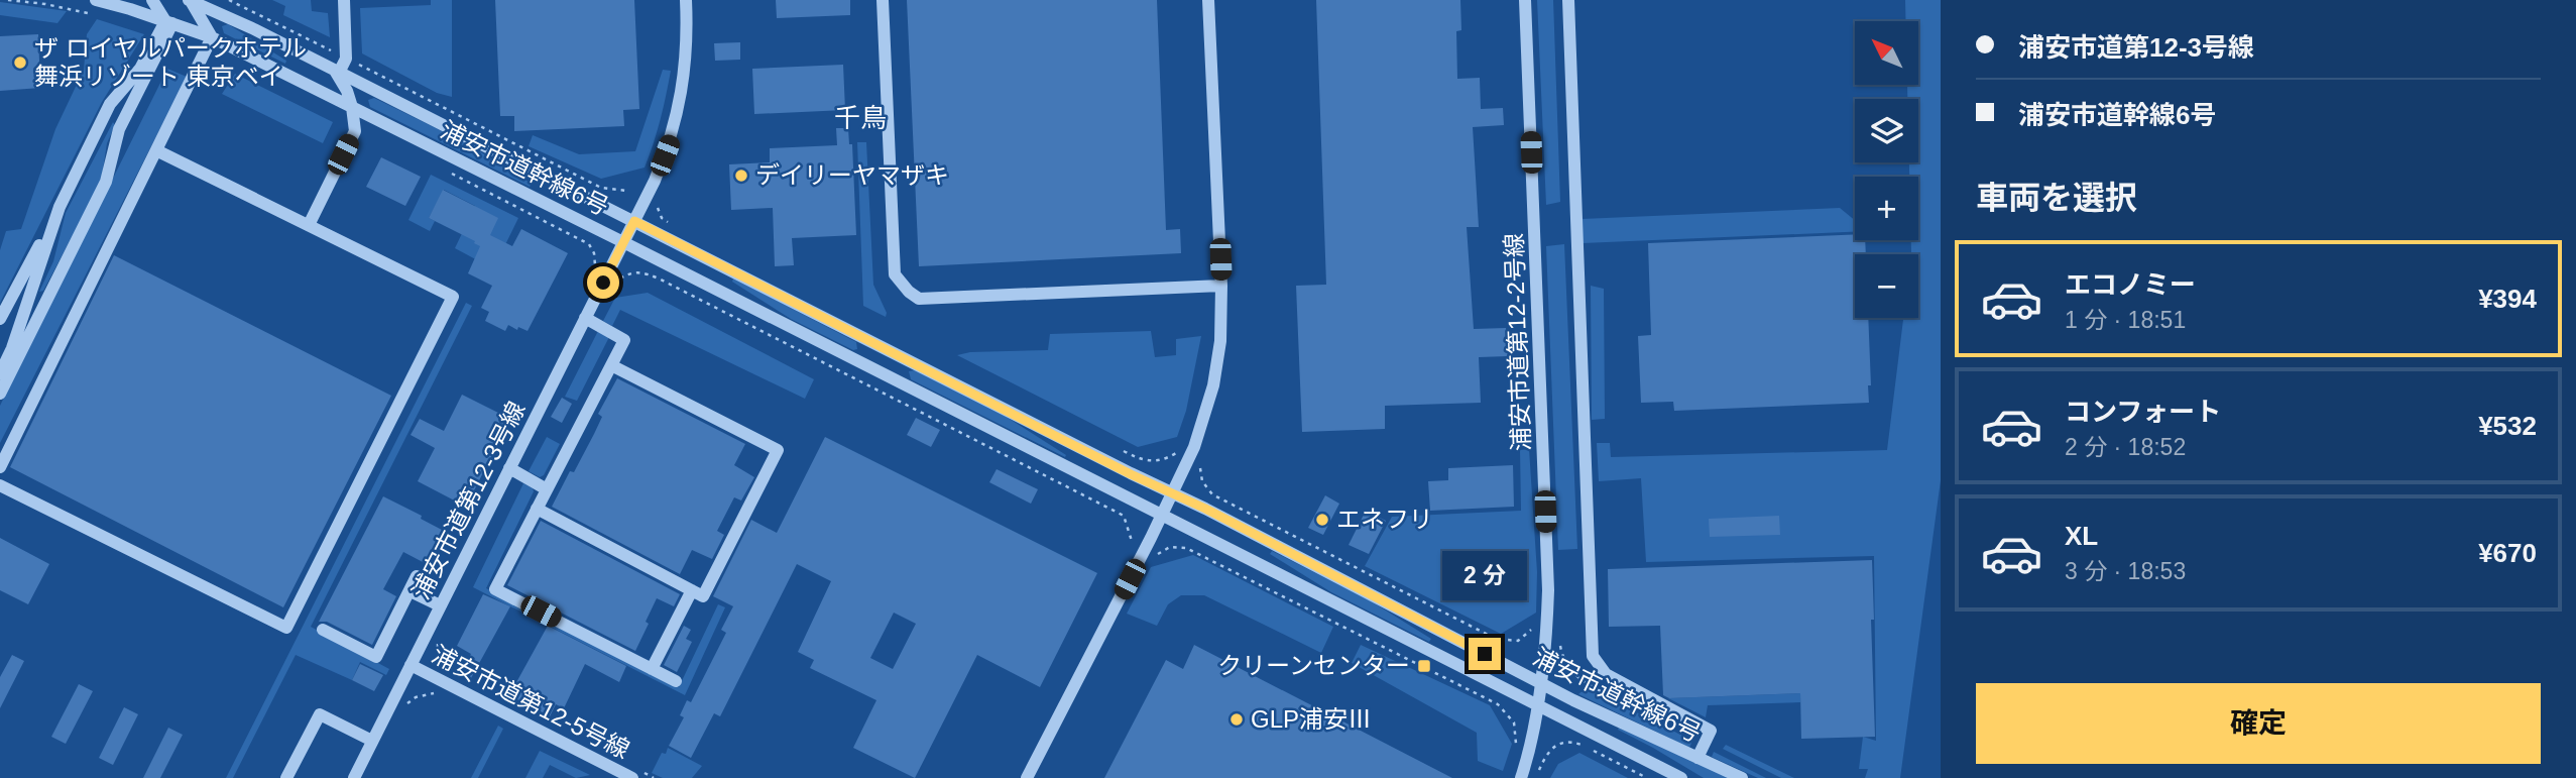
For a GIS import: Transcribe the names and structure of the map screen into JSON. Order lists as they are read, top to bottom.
{
  "streets": {
    "street": [
      "浦安市道幹線6号",
      "浦安市道第12-2号線",
      "浦安市道第12-3号線",
      "浦安市道第12-5号線"
    ]
  },
  "crossings": [
    ["浦安市道幹線6号", "浦安市道第12-2号線"],
    ["浦安市道幹線6号", "浦安市道第12-3号線"],
    ["浦安市道第12-3号線", "浦安市道第12-5号線"]
  ],
  "districts": ["千鳥"],
  "places": {
    "other": [
      "ザ ロイヤルパークホテル 舞浜リゾート 東京ベイ",
      "デイリーヤマザキ",
      "エネフリ",
      "GLP浦安Ⅲ"
    ],
    "transit": ["クリーンセンター"]
  },
  "north": "top left",
  "page": {
    "banner": ["浦安市道第12-3号線", "浦安市道幹線6号"],
    "map_buttons": ["+", "−"],
    "heading": "車両を選択",
    "list": [
      {
        "name": "エコノミー",
        "note": "1 分 · 18:51",
        "value": "¥394"
      },
      {
        "name": "コンフォート",
        "note": "2 分 · 18:52",
        "value": "¥532"
      },
      {
        "name": "XL",
        "note": "3 分 · 18:53",
        "value": "¥670"
      }
    ],
    "bubble": "2 分",
    "buttons": "確定"
  }
}
